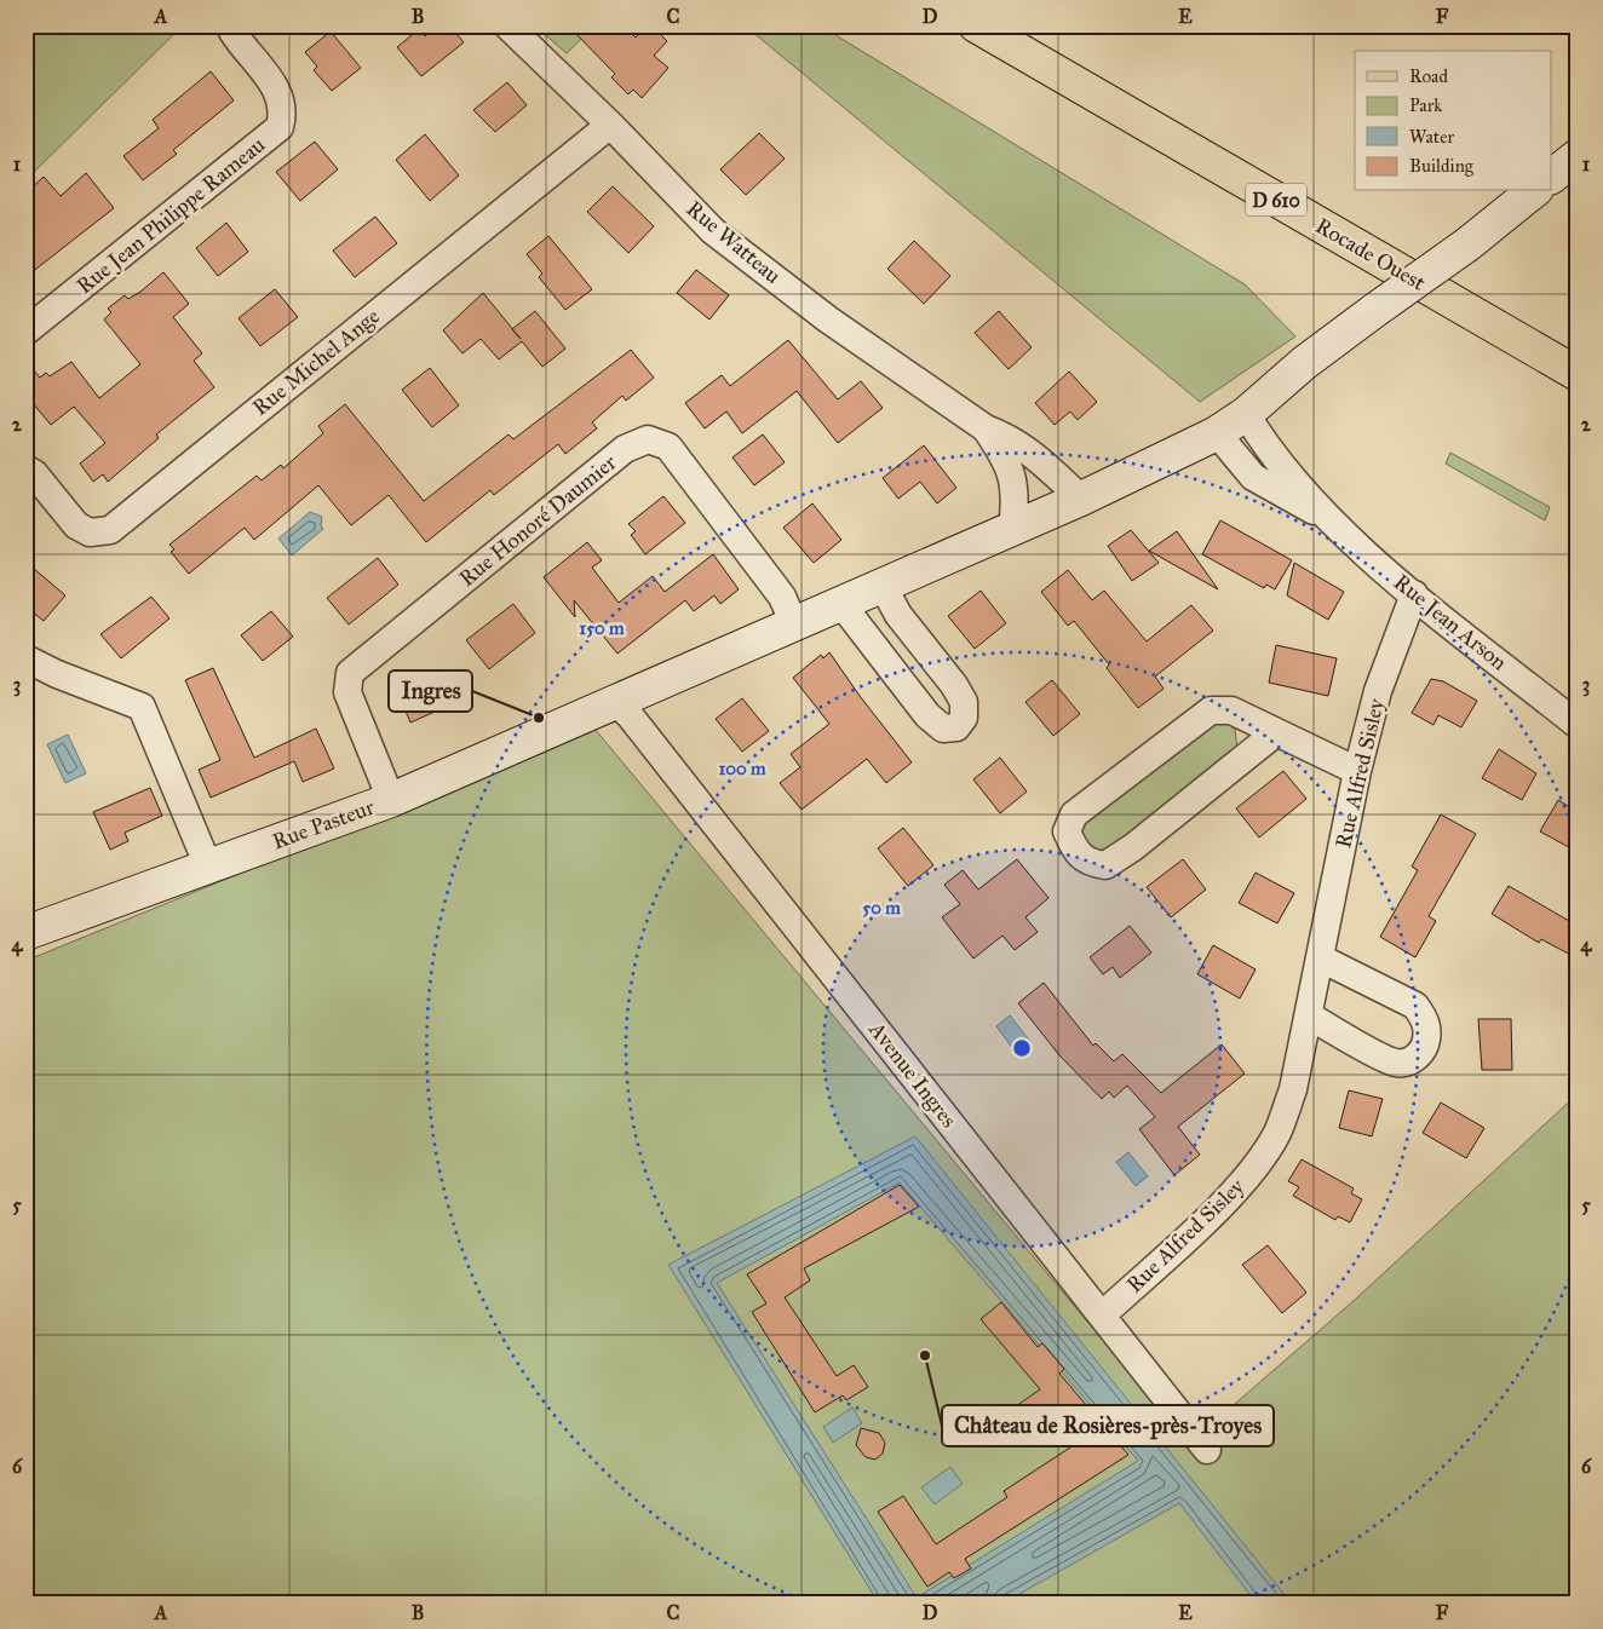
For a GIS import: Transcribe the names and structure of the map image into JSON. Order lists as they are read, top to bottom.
{
  "streets": {
    "main road": ["D 610", "Rocade Ouest"],
    "street": [
      "Rue Jean Philippe Rameau",
      "Rue Watteau",
      "Rue Michel Ange",
      "Rue Honoré Daumier",
      "Rue Jean Arson",
      "Rue Alfred Sisley",
      "Rue Pasteur",
      "Avenue Ingres"
    ]
  },
  "crossings": [
    ["Rue Watteau", "Rue Michel Ange"],
    ["Rue Watteau", "Rue Pasteur"],
    ["Rue Honoré Daumier", "Rue Pasteur"],
    ["Rue Jean Arson", "Rue Alfred Sisley"],
    ["Rue Jean Arson", "Rue Pasteur"],
    ["Rue Alfred Sisley", "Avenue Ingres"],
    ["Rue Pasteur", "Avenue Ingres"]
  ],
  "places": ["Ingres", "Château de Rosières-près-Troyes"],
  "legend": [
    "Road",
    "Park",
    "Water",
    "Building"
  ],
  "grid": {
    "columns": [
      "A",
      "B",
      "C",
      "D",
      "E",
      "F"
    ],
    "rows": [
      "1",
      "2",
      "3",
      "4",
      "5",
      "6"
    ]
  },
  "rings": ["150 m", "100 m", "50 m"]
}
